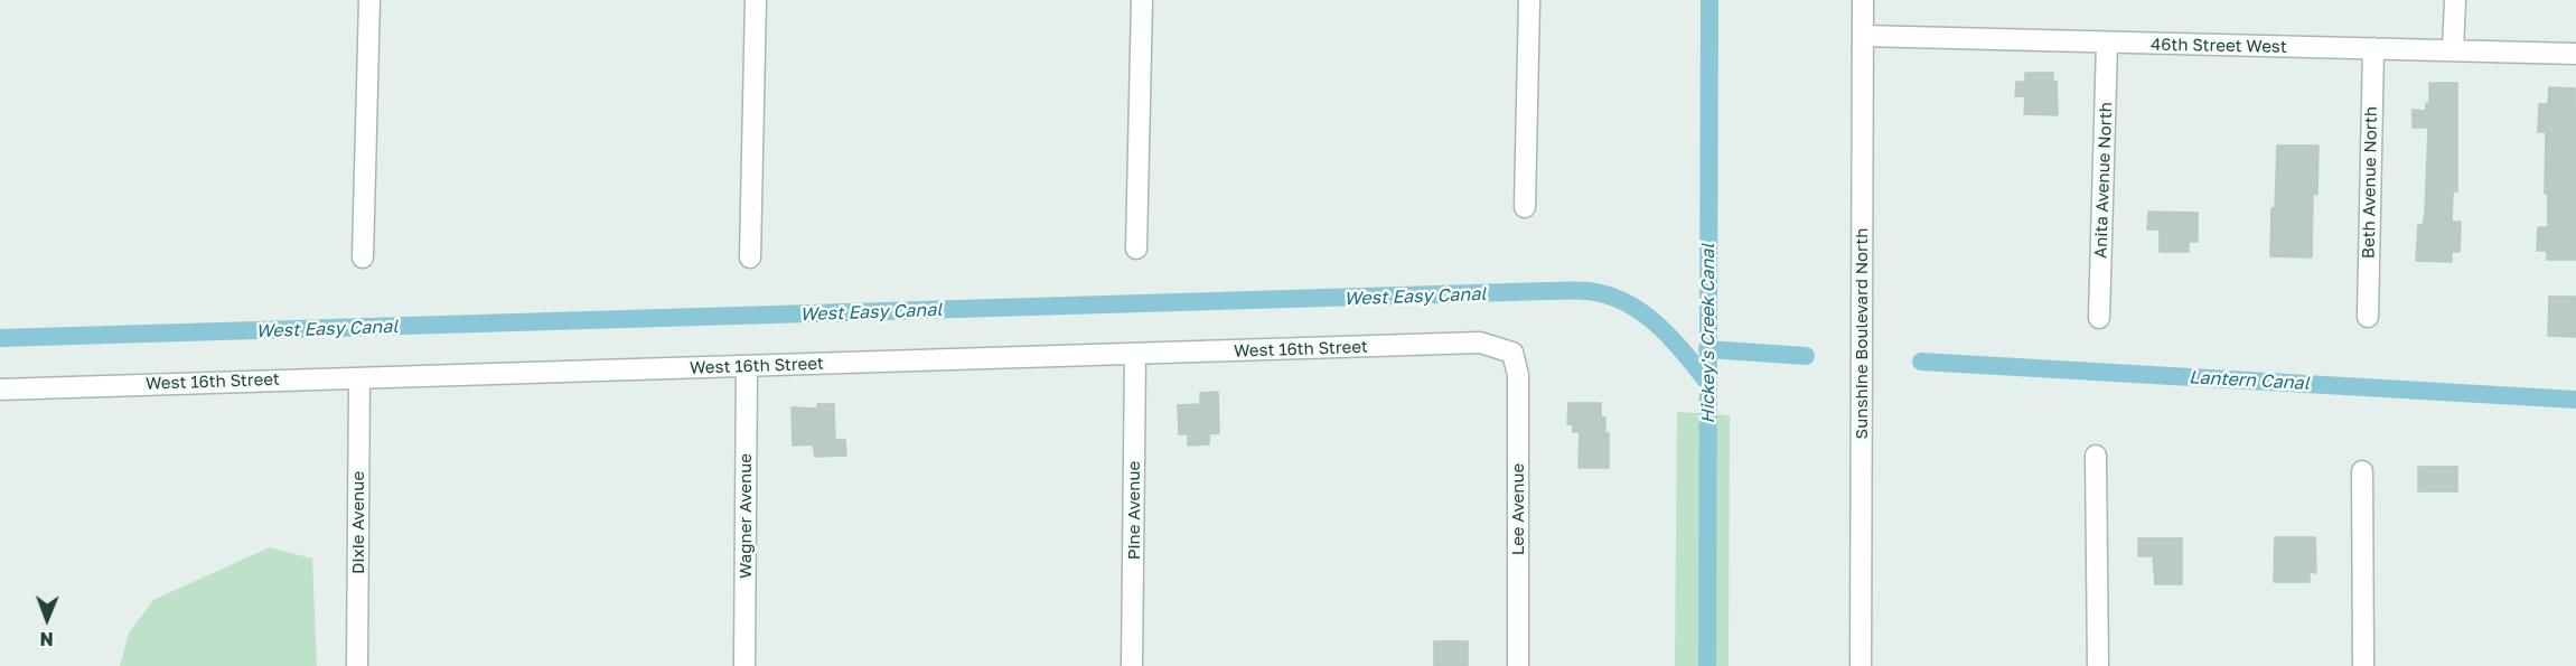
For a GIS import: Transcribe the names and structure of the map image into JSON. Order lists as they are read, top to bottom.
{
  "streets": {
    "street": [
      "46th Street West",
      "Anita Avenue North",
      "Beth Avenue North",
      "Sunshine Boulevard North",
      "West 16th Street",
      "Lee Avenue",
      "Pine Avenue",
      "Wagner Avenue",
      "Dixie Avenue"
    ]
  },
  "crossings": [
    ["46th Street West", "Anita Avenue North"],
    ["46th Street West", "Beth Avenue North"],
    ["46th Street West", "Sunshine Boulevard North"],
    ["West 16th Street", "Lee Avenue"],
    ["West 16th Street", "Pine Avenue"],
    ["West 16th Street", "Wagner Avenue"],
    ["West 16th Street", "Dixie Avenue"]
  ],
  "water": ["West Easy Canal", "Hickey's Creek Canal", "Lantern Canal"],
  "north": "bottom"
}
